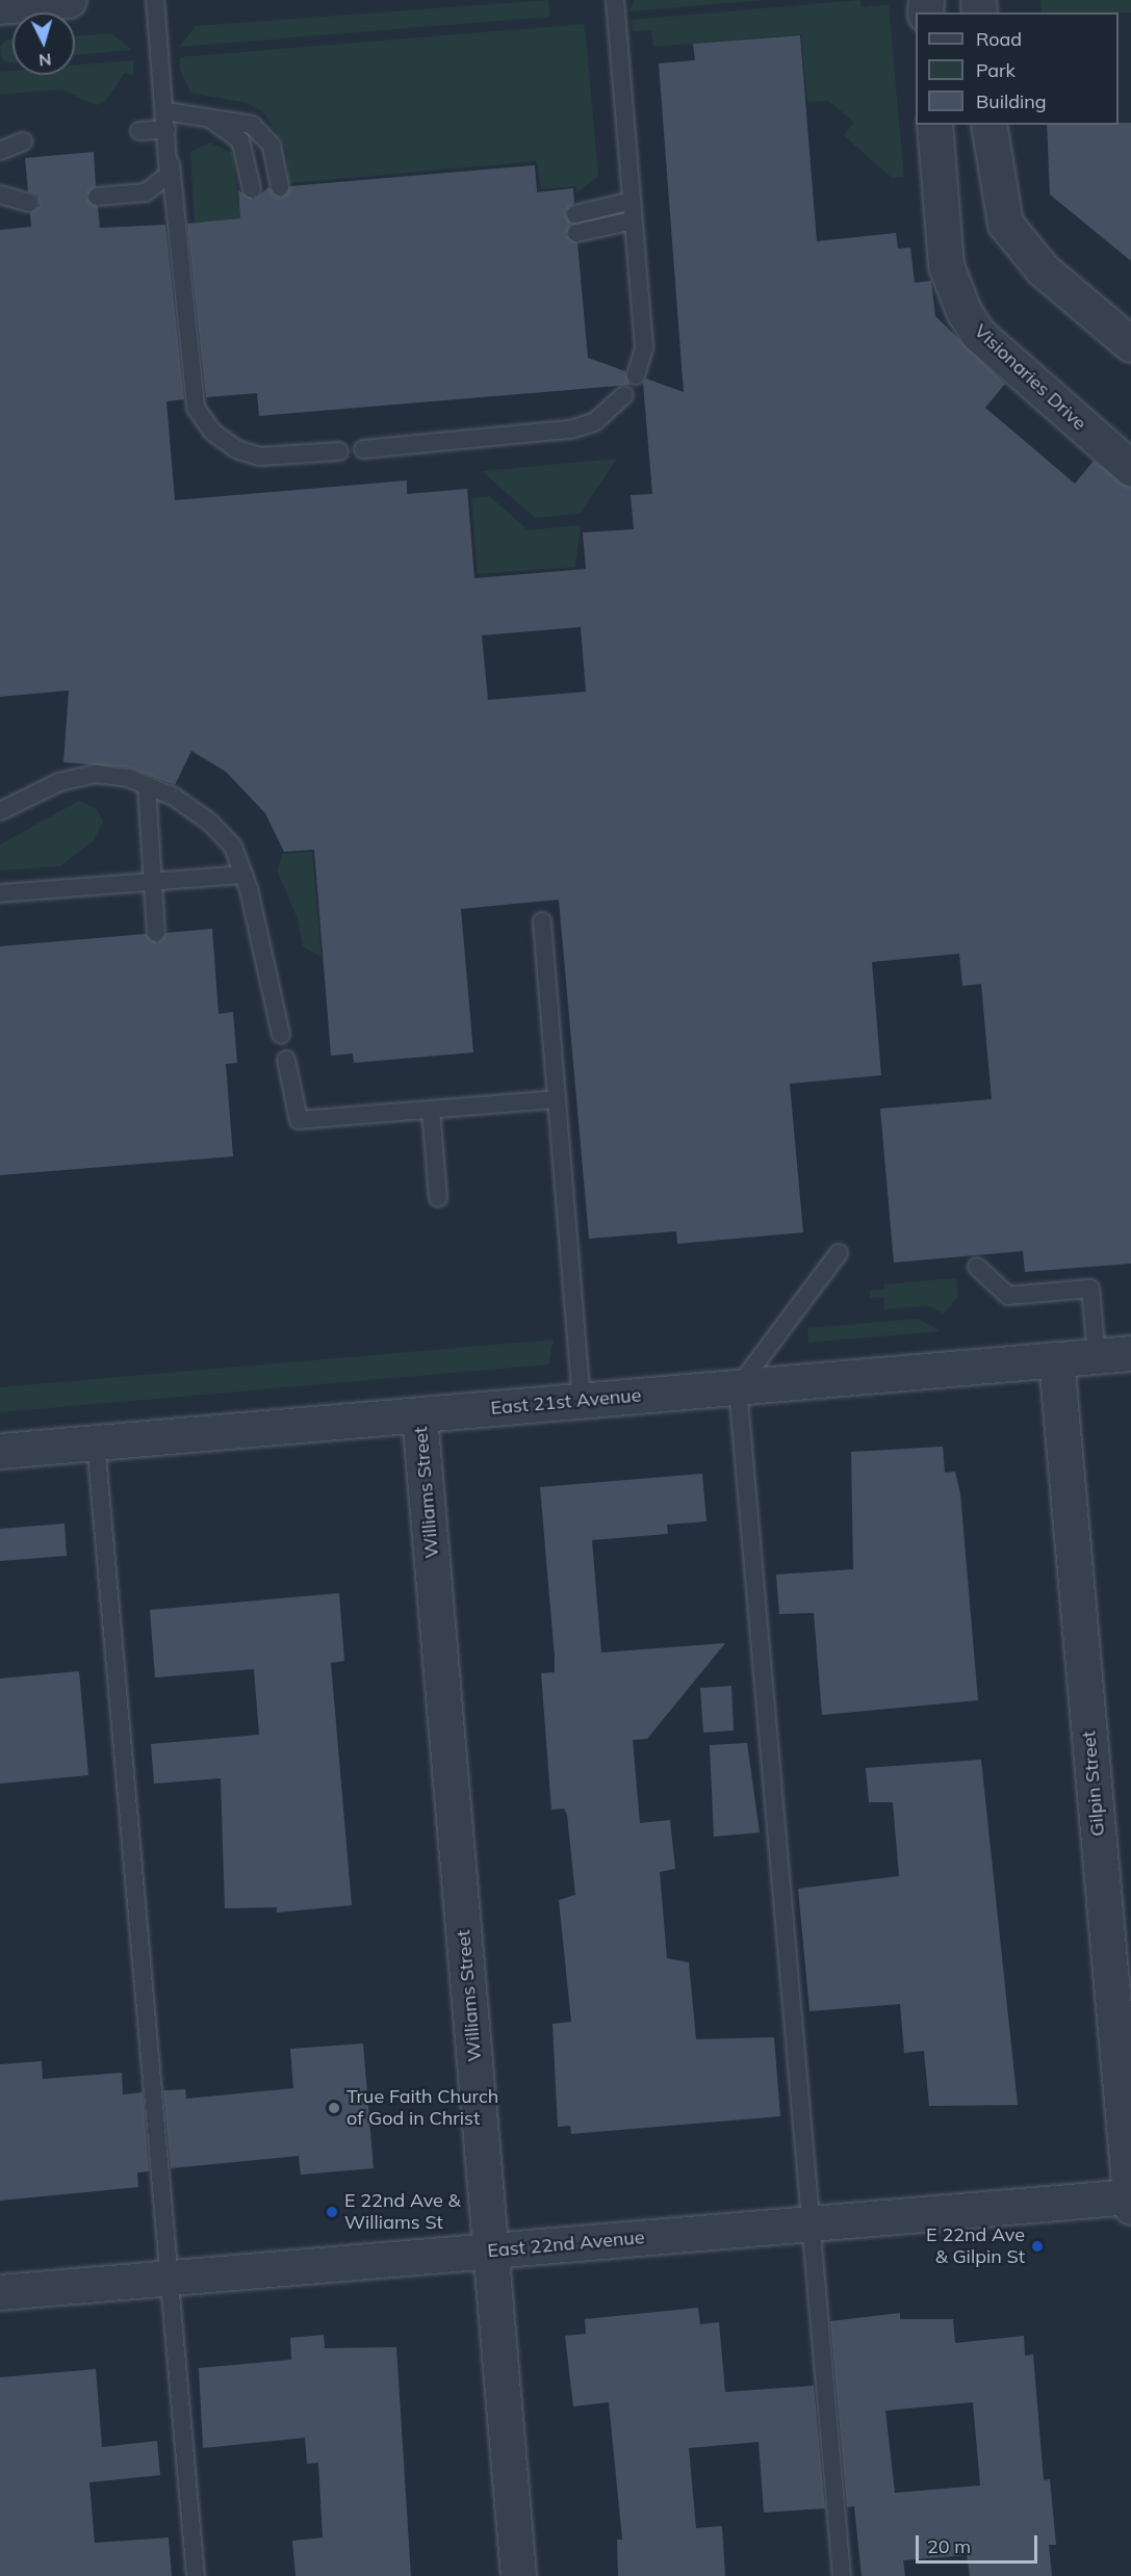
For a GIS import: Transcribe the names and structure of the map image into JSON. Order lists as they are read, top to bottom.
{
  "streets": {
    "street": [
      "Visionaries Drive",
      "East 21st Avenue",
      "Williams Street",
      "Gilpin Street",
      "East 22nd Avenue"
    ]
  },
  "crossings": [
    ["East 21st Avenue", "Williams Street"],
    ["East 21st Avenue", "Gilpin Street"],
    ["Williams Street", "East 22nd Avenue"],
    ["Gilpin Street", "East 22nd Avenue"]
  ],
  "places": ["True Faith Church of God in Christ", "E 22nd Ave & Williams St", "E 22nd Ave & Gilpin St"],
  "legend": ["Road", "Park", "Building"],
  "scale_bar": "20 m",
  "north": "bottom"
}
